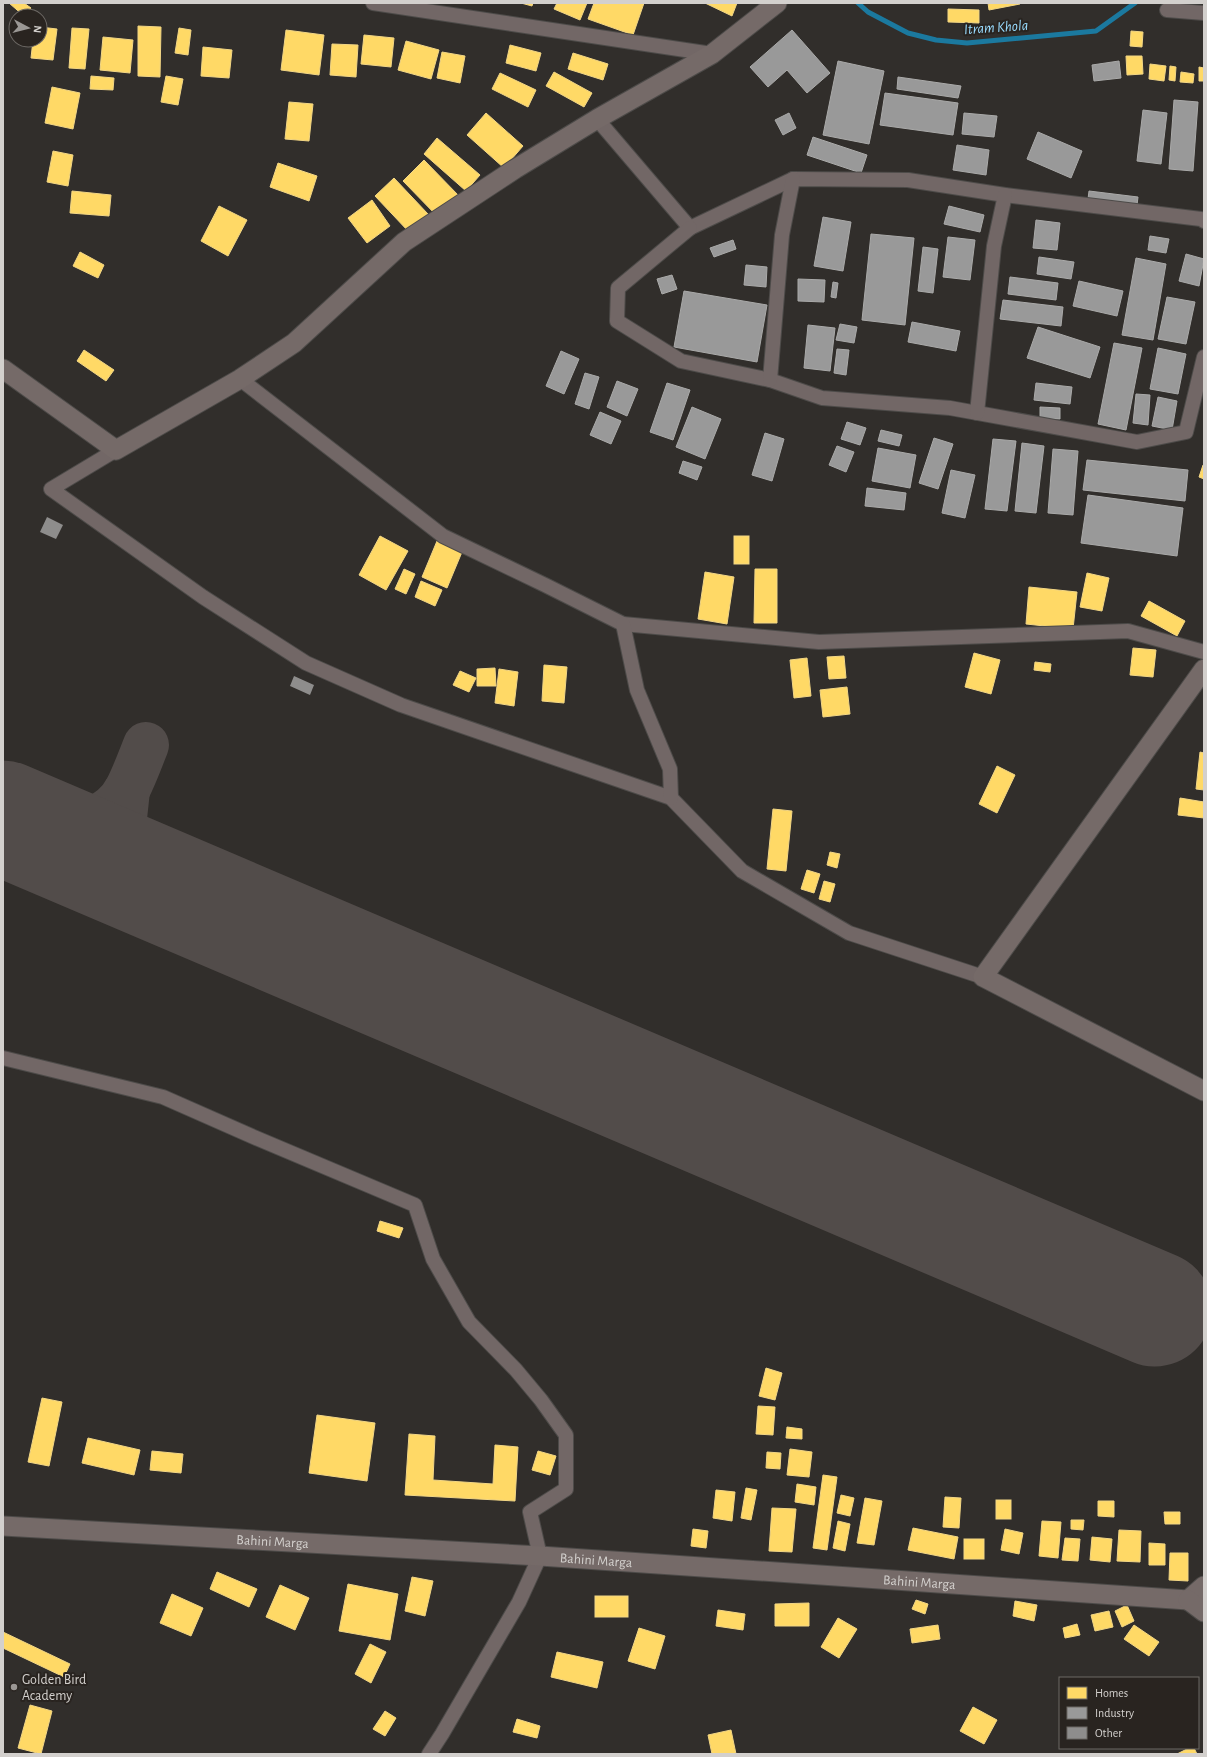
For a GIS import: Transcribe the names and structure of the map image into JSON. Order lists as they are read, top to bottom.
{
  "streets": {
    "street": ["Bahini Marga"]
  },
  "water": ["Itram Khola"],
  "places": ["Golden Bird Academy"],
  "legend": ["Homes", "Industry", "Other"],
  "north": "right"
}
